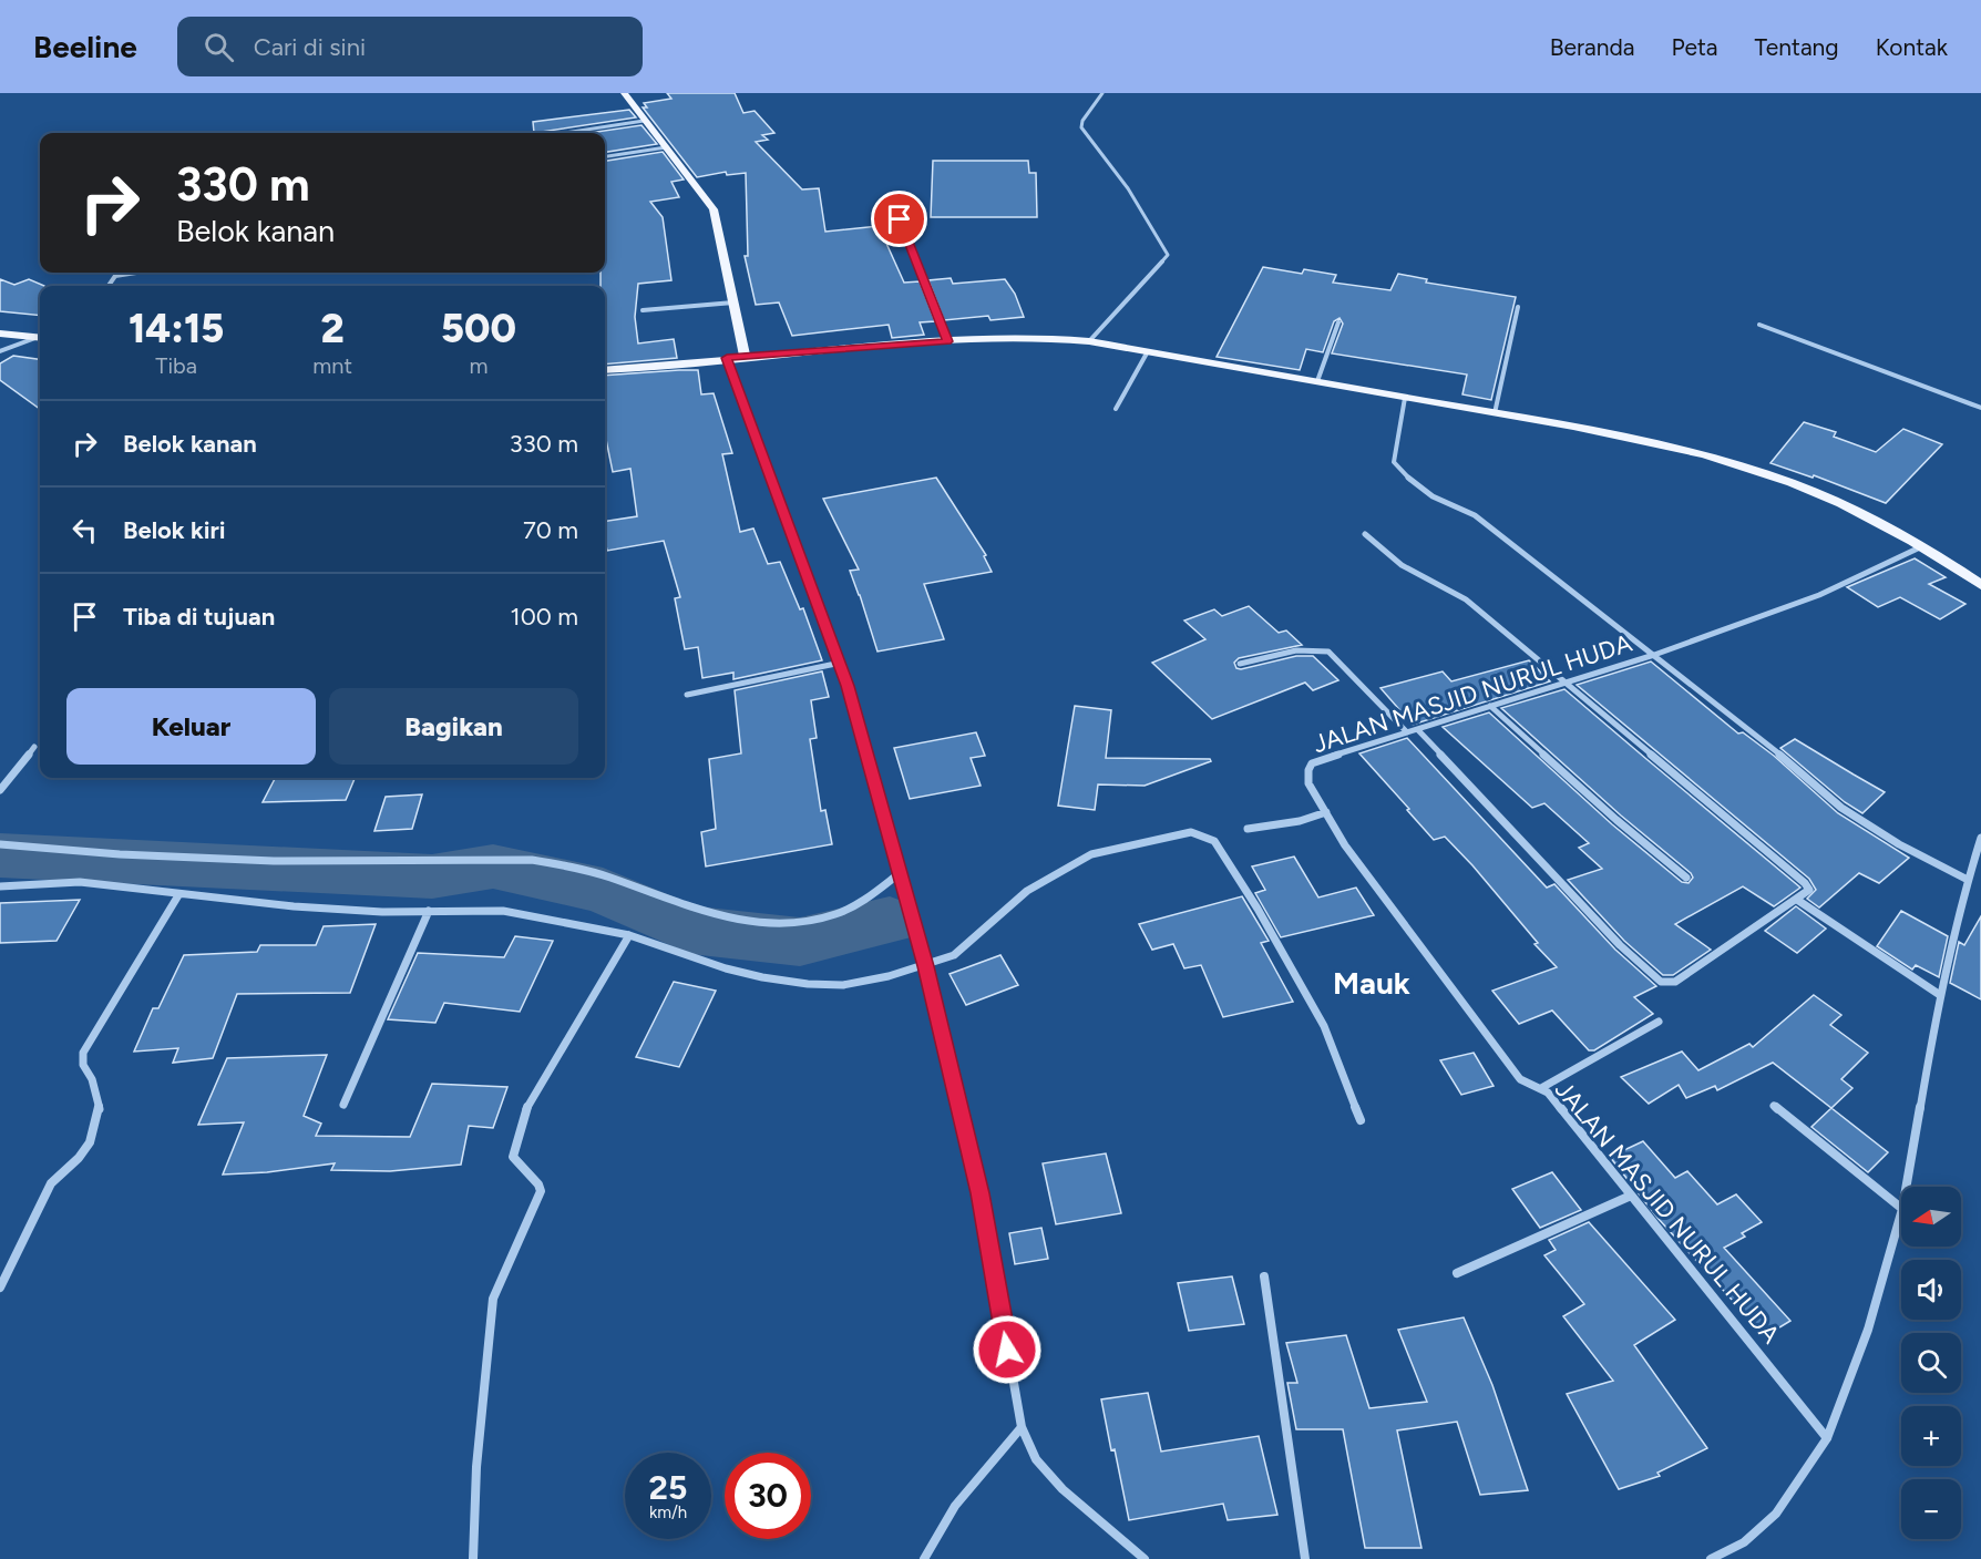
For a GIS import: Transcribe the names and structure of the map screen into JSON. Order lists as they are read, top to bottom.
{
  "streets": {
    "street": ["JALAN MASJID NURUL HUDA"]
  },
  "districts": ["Mauk"],
  "north": "left",
  "page": {
    "header": "Beeline",
    "search": "Cari di sini",
    "nav": [
      "Beranda",
      "Peta",
      "Tentang",
      "Kontak"
    ],
    "turn": ["330 m", "Belok kanan"],
    "eta": [
      "14:15",
      "Tiba",
      "2",
      "mnt",
      "500",
      "m"
    ],
    "list": [
      {
        "name": "Belok kanan",
        "value": "330 m"
      },
      {
        "name": "Belok kiri",
        "value": "70 m"
      },
      {
        "name": "Tiba di tujuan",
        "value": "100 m"
      }
    ],
    "buttons": ["Keluar", "Bagikan"],
    "map_buttons": ["+", "−"],
    "speed": "25 km/h",
    "limit": "30"
  }
}
